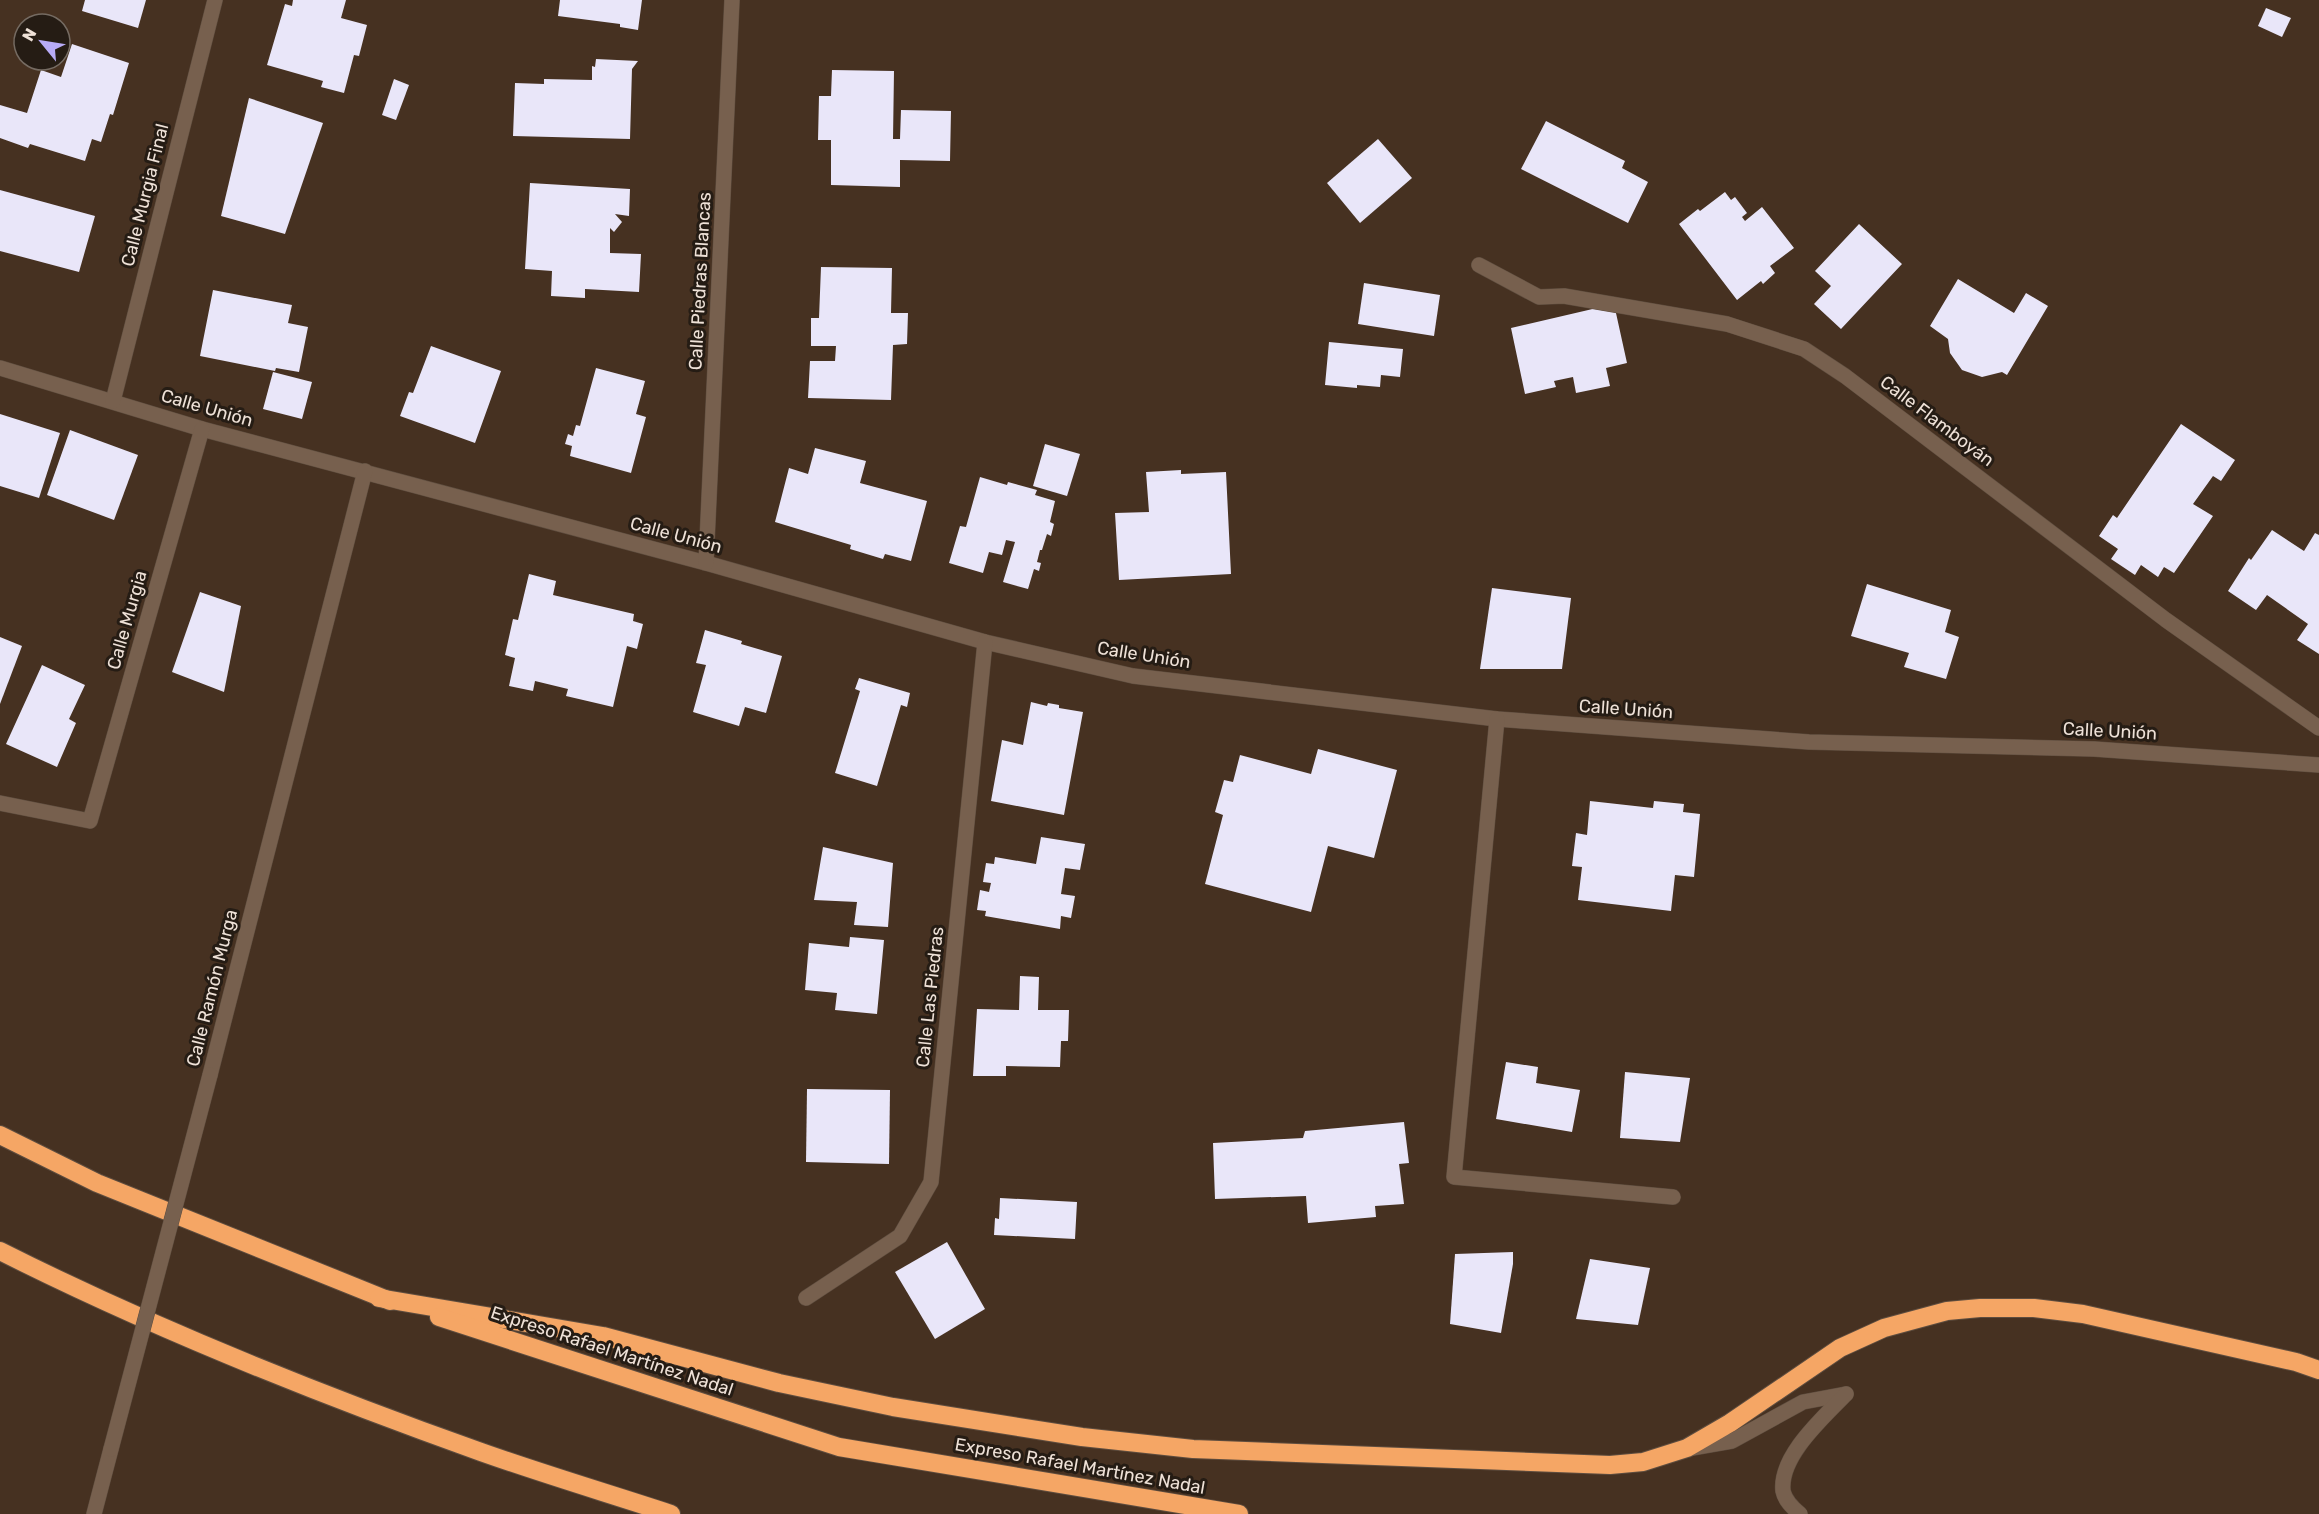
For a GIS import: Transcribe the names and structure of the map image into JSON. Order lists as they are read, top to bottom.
{
  "streets": {
    "highway": ["Expreso Rafael Martínez Nadal"],
    "street": [
      "Calle Murgia Final",
      "Calle Piedras Blancas",
      "Calle Unión",
      "Calle Flamboyán",
      "Calle Murgia",
      "Calle Ramón Murga",
      "Calle Las Piedras"
    ]
  },
  "crossings": [
    ["Calle Murgia Final", "Calle Unión"],
    ["Calle Piedras Blancas", "Calle Unión"],
    ["Calle Unión", "Calle Murgia"],
    ["Calle Unión", "Calle Ramón Murga"],
    ["Calle Unión", "Calle Las Piedras"]
  ],
  "north": "top left"
}
